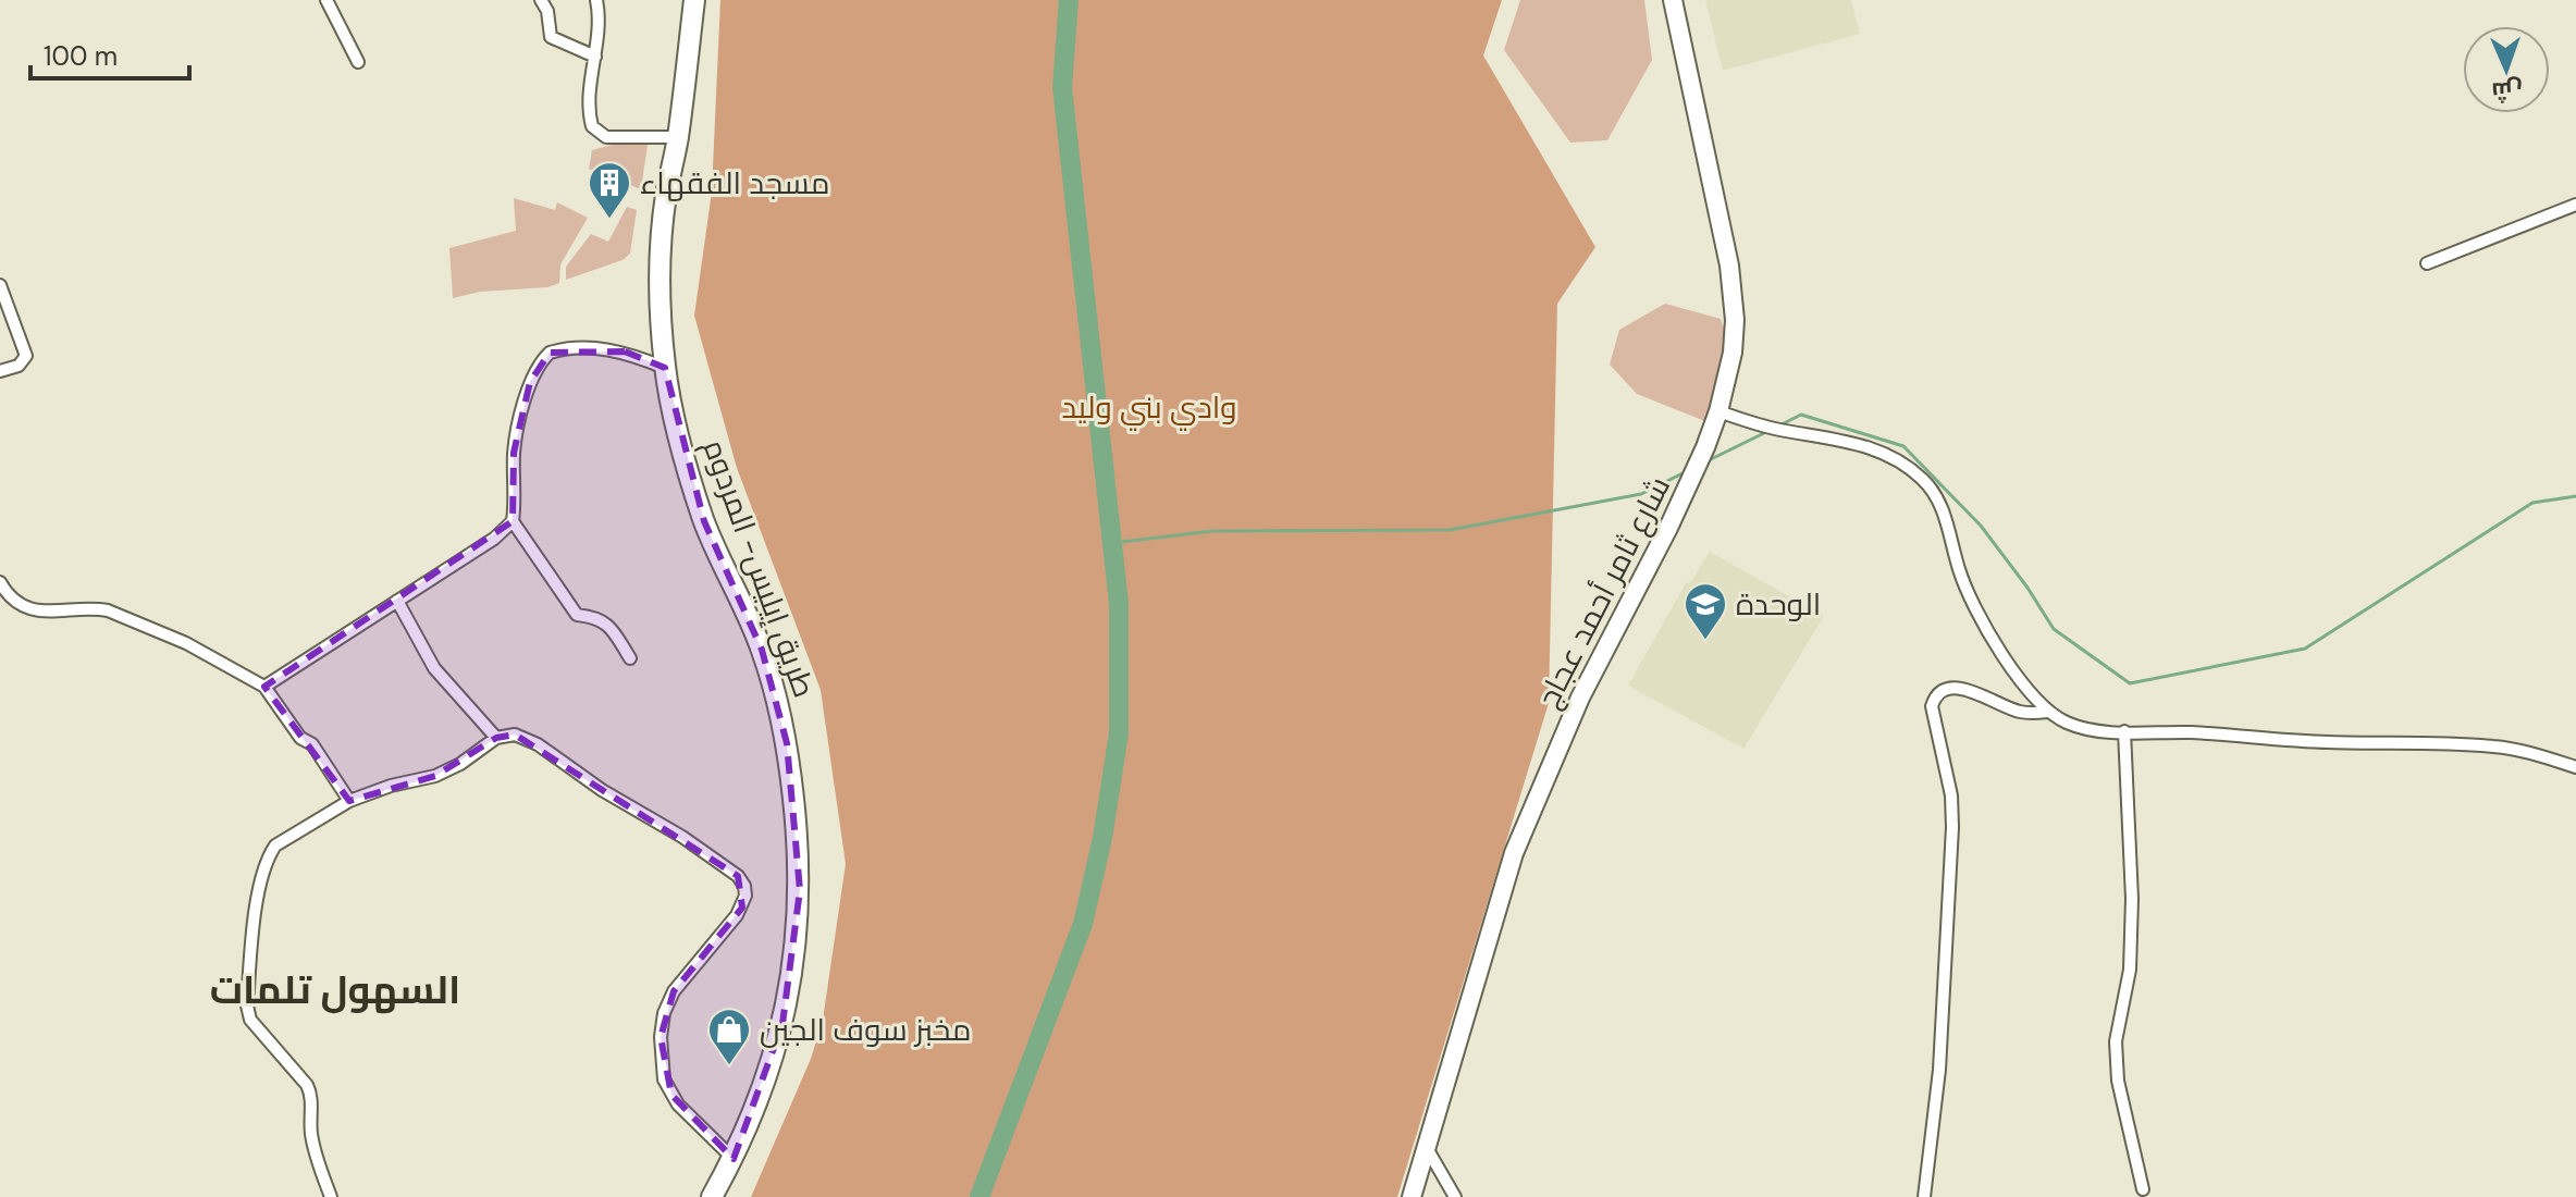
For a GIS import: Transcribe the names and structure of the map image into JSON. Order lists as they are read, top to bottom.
{
  "streets": {
    "highway": ["طريق إيليس- المردوم"],
    "main road": ["شارع ثامر أحمد عجاج"]
  },
  "districts": ["السهول تلمات"],
  "parks": ["وادي بني وليد"],
  "places": {
    "building": ["مسجد الفقهاء"],
    "school or university": ["الوحدة"],
    "shop": ["مخبز سوف الجين"]
  },
  "scale_bar": "100 m",
  "north": "bottom"
}
